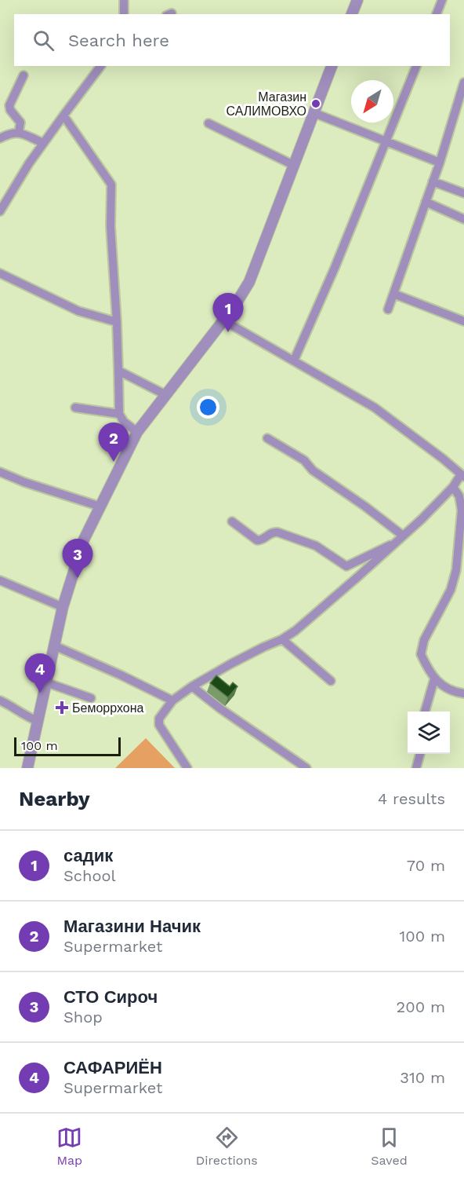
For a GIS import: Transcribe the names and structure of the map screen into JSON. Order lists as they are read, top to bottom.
{
  "places": {
    "other": ["Магазин САЛИМОВХО"],
    "health": ["Беморрхона"]
  },
  "scale_bar": "100 m",
  "north": "bottom left",
  "page": {
    "search": "Search here",
    "pins": [
      "1",
      "2",
      "3",
      "4"
    ],
    "scale": "100 m",
    "heading": ["Nearby", "4 results"],
    "list": [
      {
        "mark": "1",
        "name": "садик",
        "note": "School",
        "value": "70 m"
      },
      {
        "mark": "2",
        "name": "Магазини Начик",
        "note": "Supermarket",
        "value": "100 m"
      },
      {
        "mark": "3",
        "name": "СТО Сироч",
        "note": "Shop",
        "value": "200 m"
      },
      {
        "mark": "4",
        "name": "САФАРИЁН",
        "note": "Supermarket",
        "value": "310 m"
      }
    ],
    "nav": ["Map", "Directions", "Saved"]
  }
}
